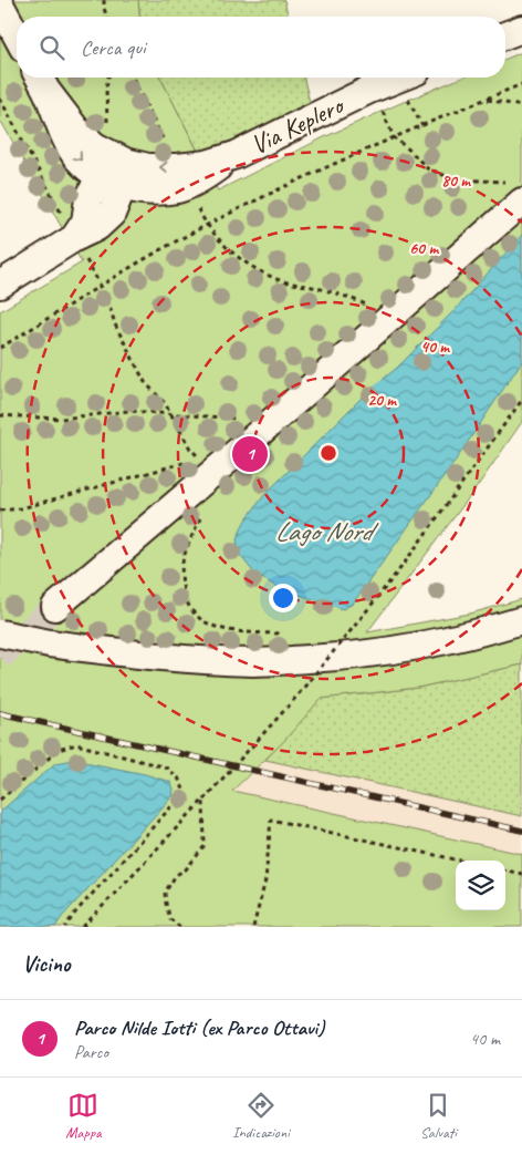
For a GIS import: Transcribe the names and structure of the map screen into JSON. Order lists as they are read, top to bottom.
{
  "streets": {
    "street": ["Via Keplero"]
  },
  "water": ["Lago Nord"],
  "page": {
    "search": "Cerca qui",
    "pins": "1",
    "heading": "Vicino",
    "list": [
      {
        "mark": "1",
        "name": "Parco Nilde Iotti (ex Parco Ottavi)",
        "note": "Parco",
        "value": "40 m"
      }
    ],
    "nav": ["Mappa", "Indicazioni", "Salvati"]
  },
  "rings": [
    "80 m",
    "60 m",
    "40 m",
    "20 m"
  ]
}
